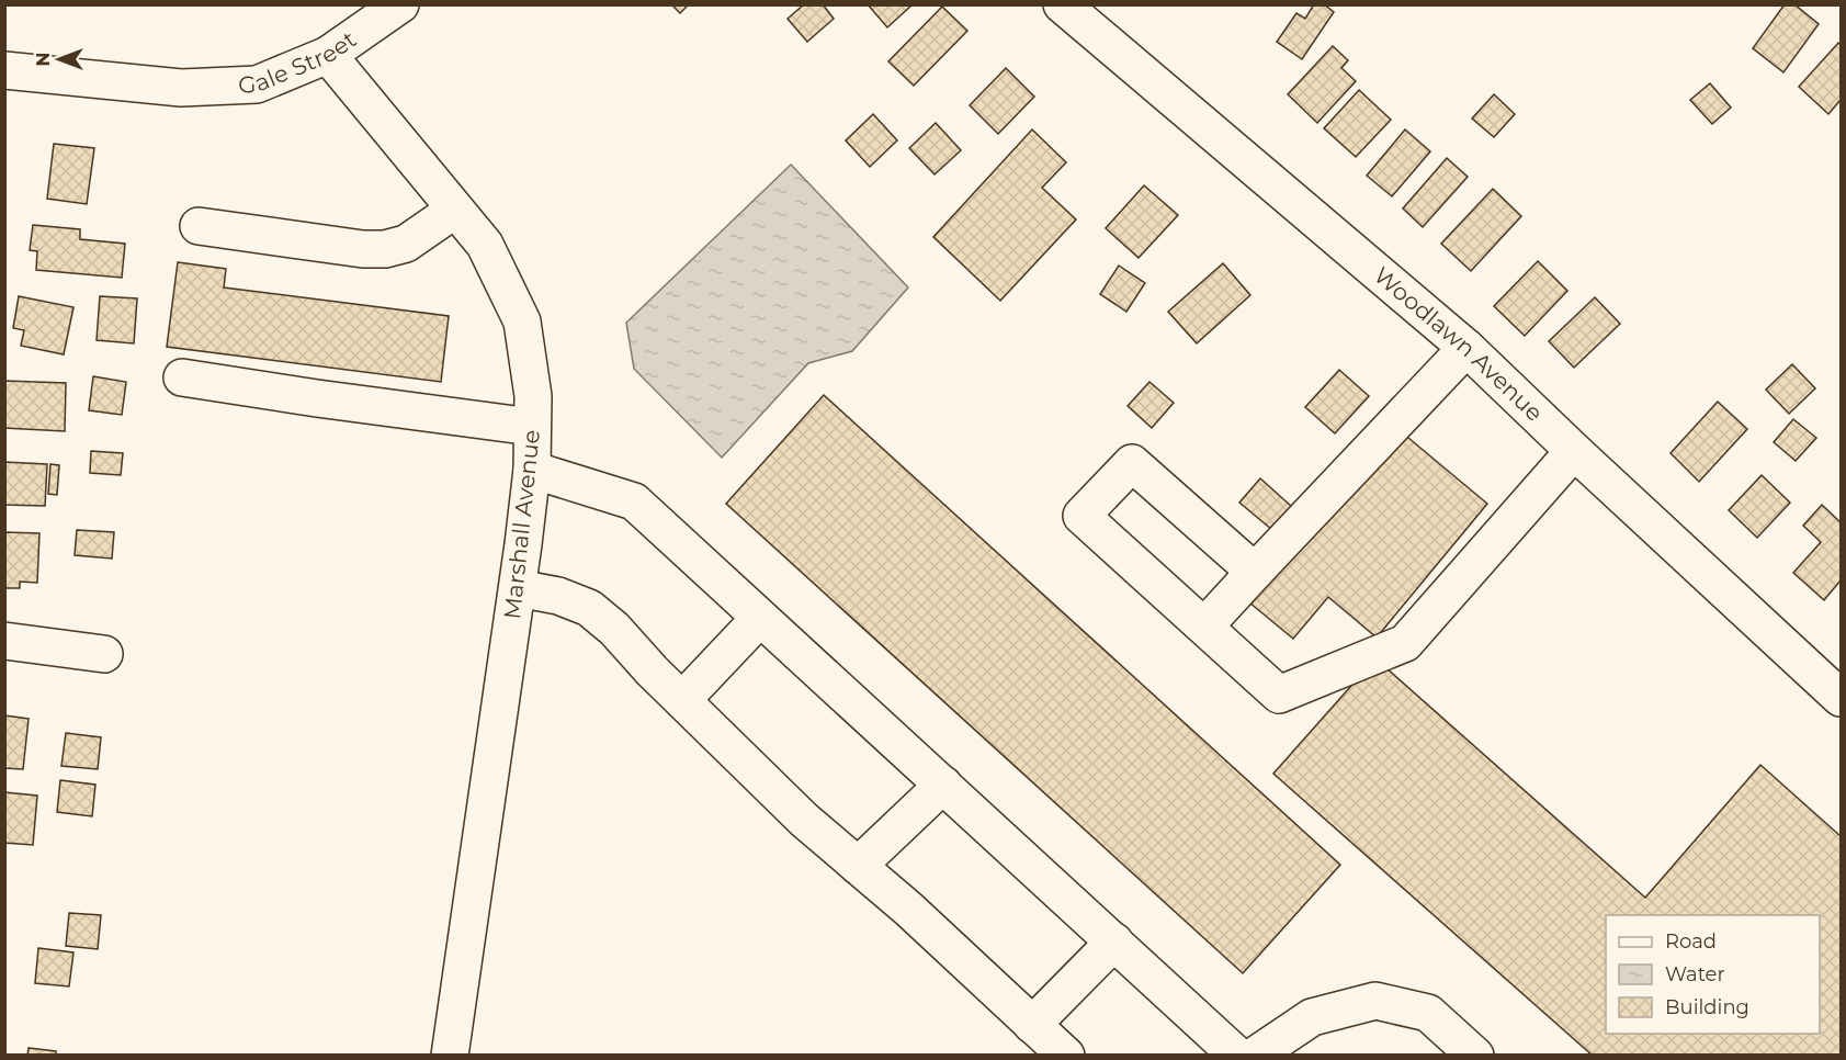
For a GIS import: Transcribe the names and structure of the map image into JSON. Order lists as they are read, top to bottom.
{
  "streets": {
    "street": ["Gale Street", "Woodlawn Avenue", "Marshall Avenue"]
  },
  "crossings": [
    ["Gale Street", "Marshall Avenue"]
  ],
  "legend": ["Road", "Water", "Building"],
  "north": "left"
}
